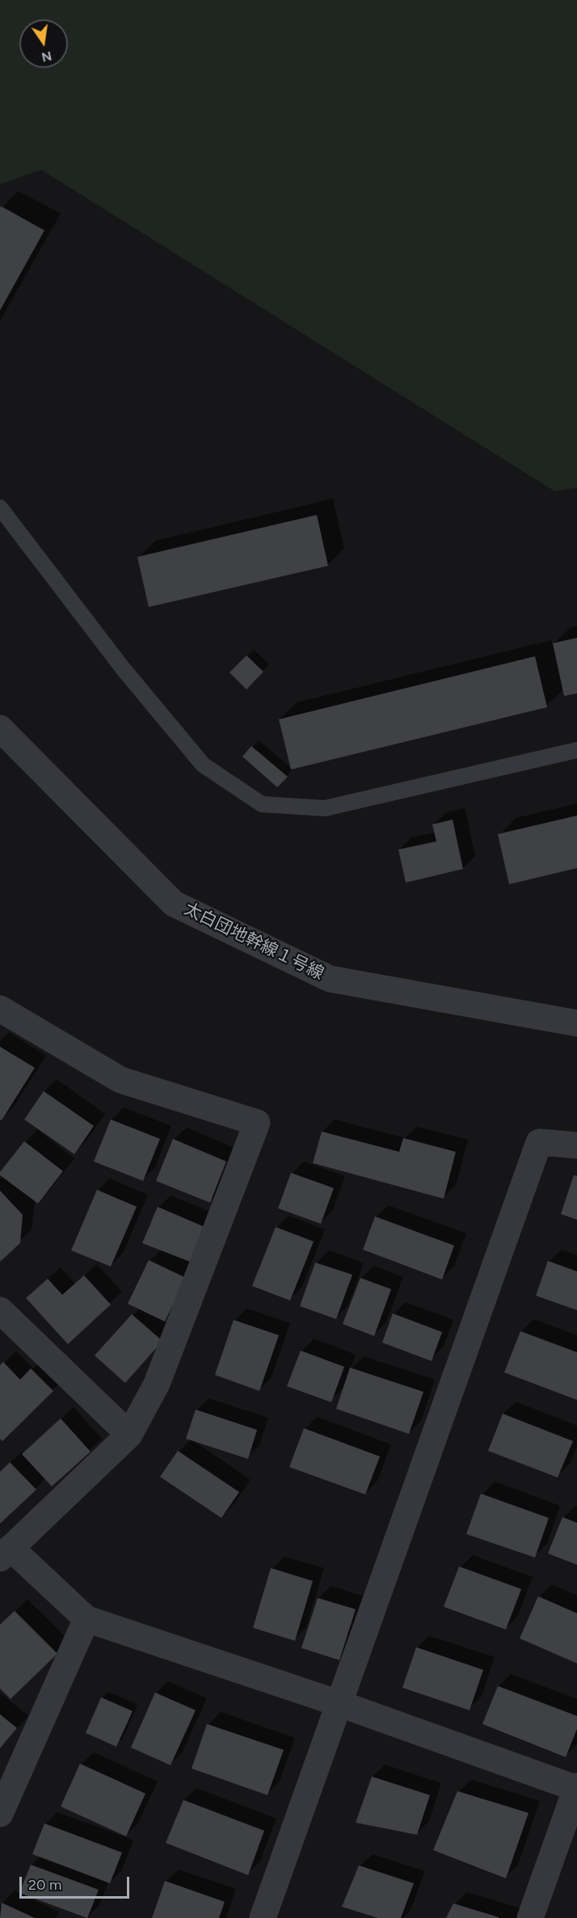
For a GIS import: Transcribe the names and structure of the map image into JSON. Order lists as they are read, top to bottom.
{
  "streets": {
    "street": ["太白団地幹線１号線"]
  },
  "scale_bar": "20 m",
  "north": "bottom"
}
